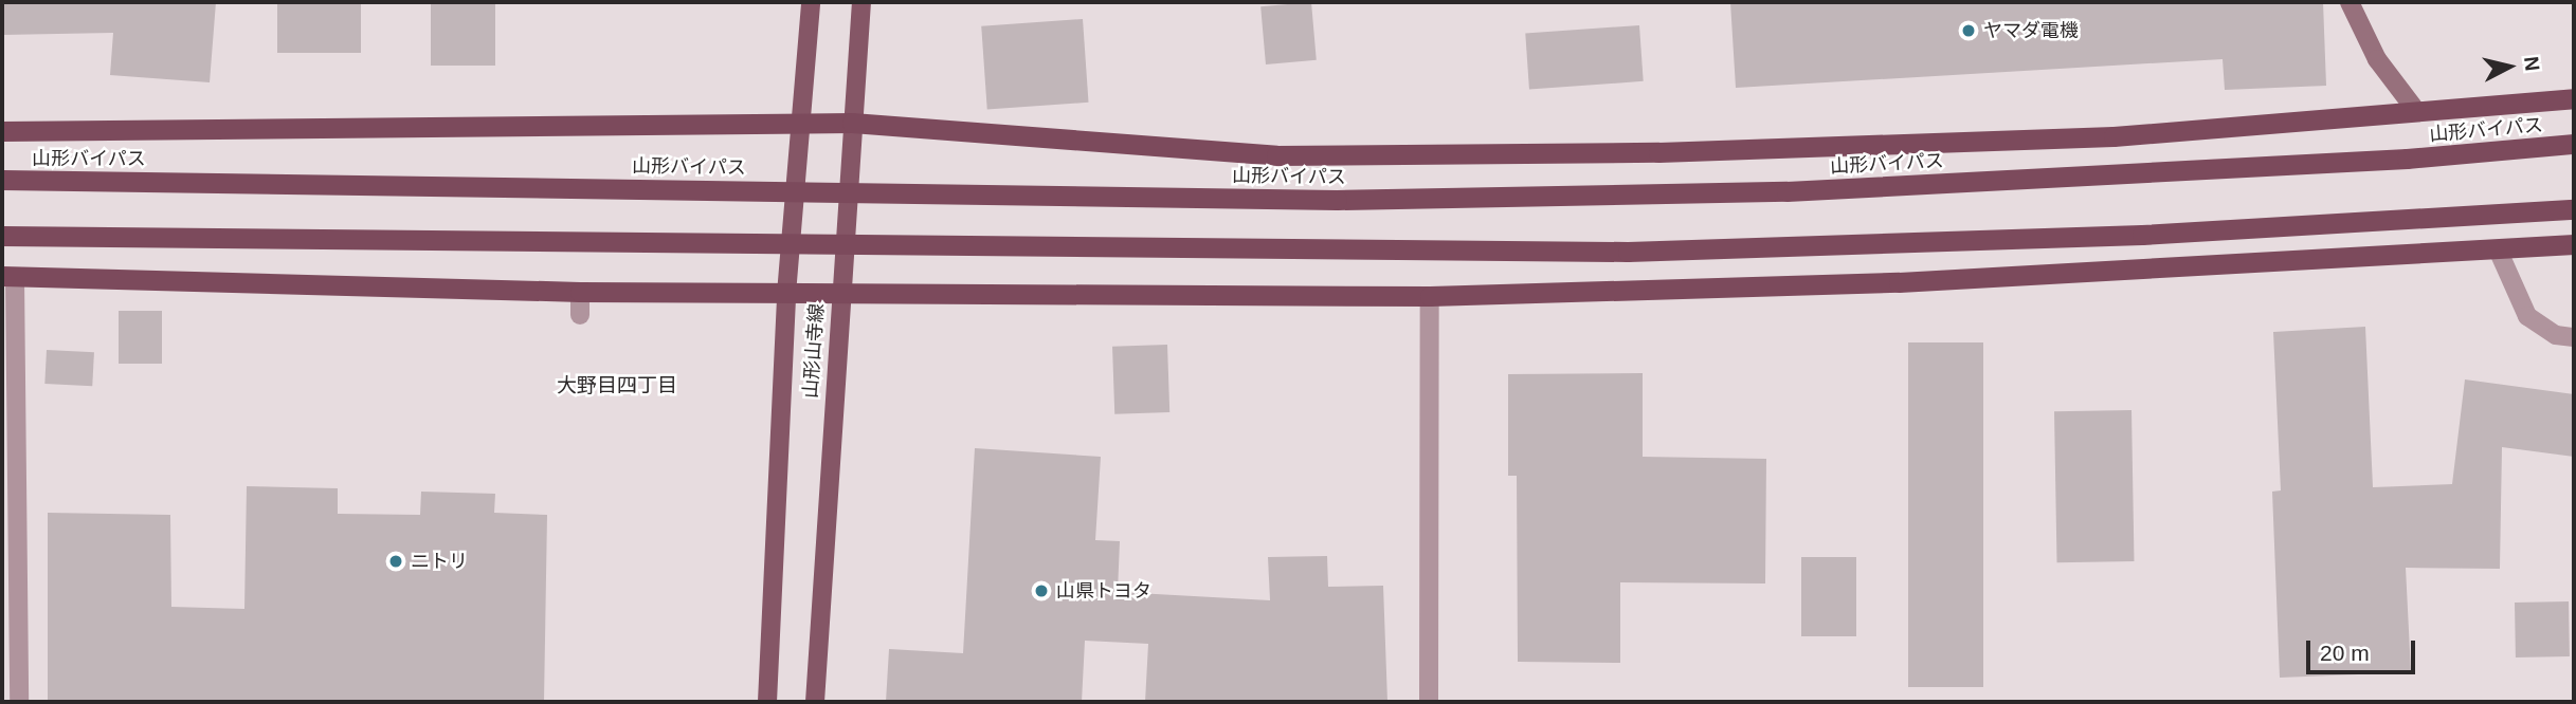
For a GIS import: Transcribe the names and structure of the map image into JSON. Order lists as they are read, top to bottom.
{
  "streets": {
    "highway": ["山形バイパス"],
    "main road": ["山形山寺線"]
  },
  "districts": ["大野目四丁目"],
  "places": ["ヤマダ電機", "ニトリ", "山県トヨタ"],
  "scale_bar": "20 m",
  "north": "right"
}
